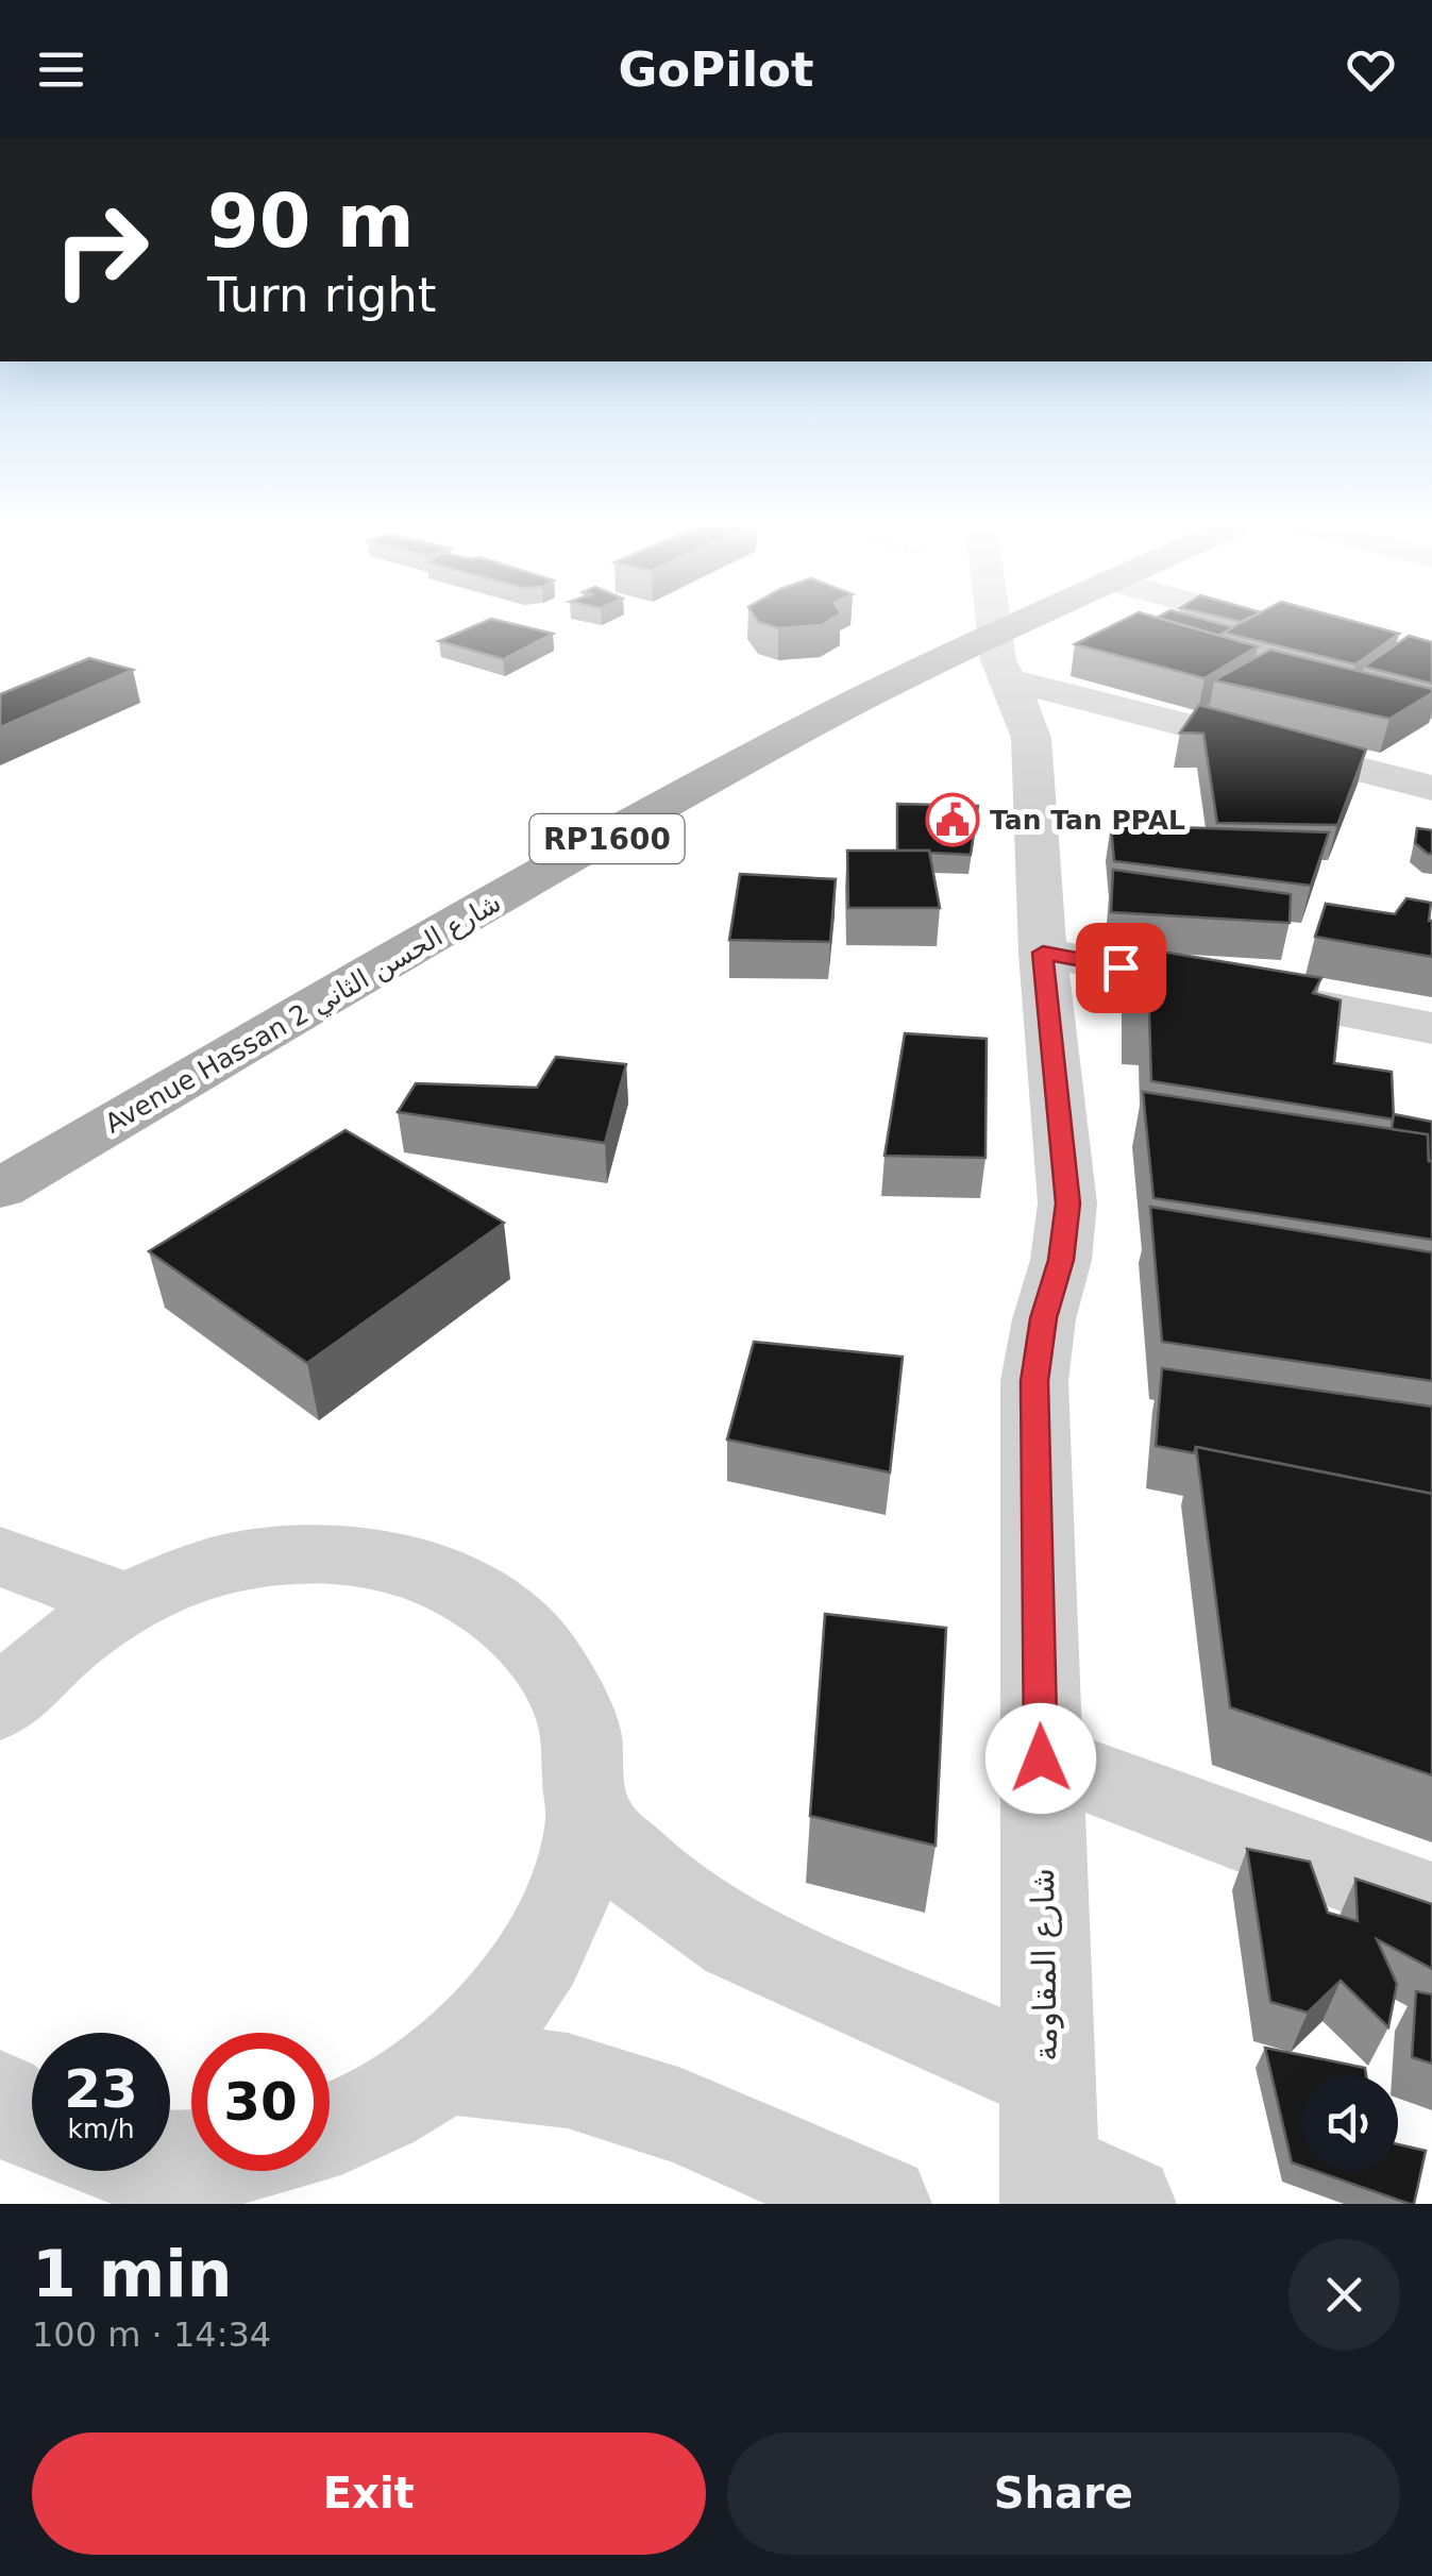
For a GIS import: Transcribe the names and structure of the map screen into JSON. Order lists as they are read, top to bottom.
{
  "streets": {
    "main road": ["RP1600", "Avenue Hassan 2 شارع الحسن الثاني"],
    "street": ["شارع المقاومة"]
  },
  "crossings": [
    ["Avenue Hassan 2 شارع الحسن الثاني", "شارع المقاومة"]
  ],
  "places": {
    "public building": ["Tan Tan PPAL"]
  },
  "page": {
    "header": "GoPilot",
    "turn": ["90 m", "Turn right"],
    "speed": "23 km/h",
    "limit": "30",
    "heading": ["1 min", "100 m · 14:34"],
    "buttons": ["Exit", "Share"]
  }
}
